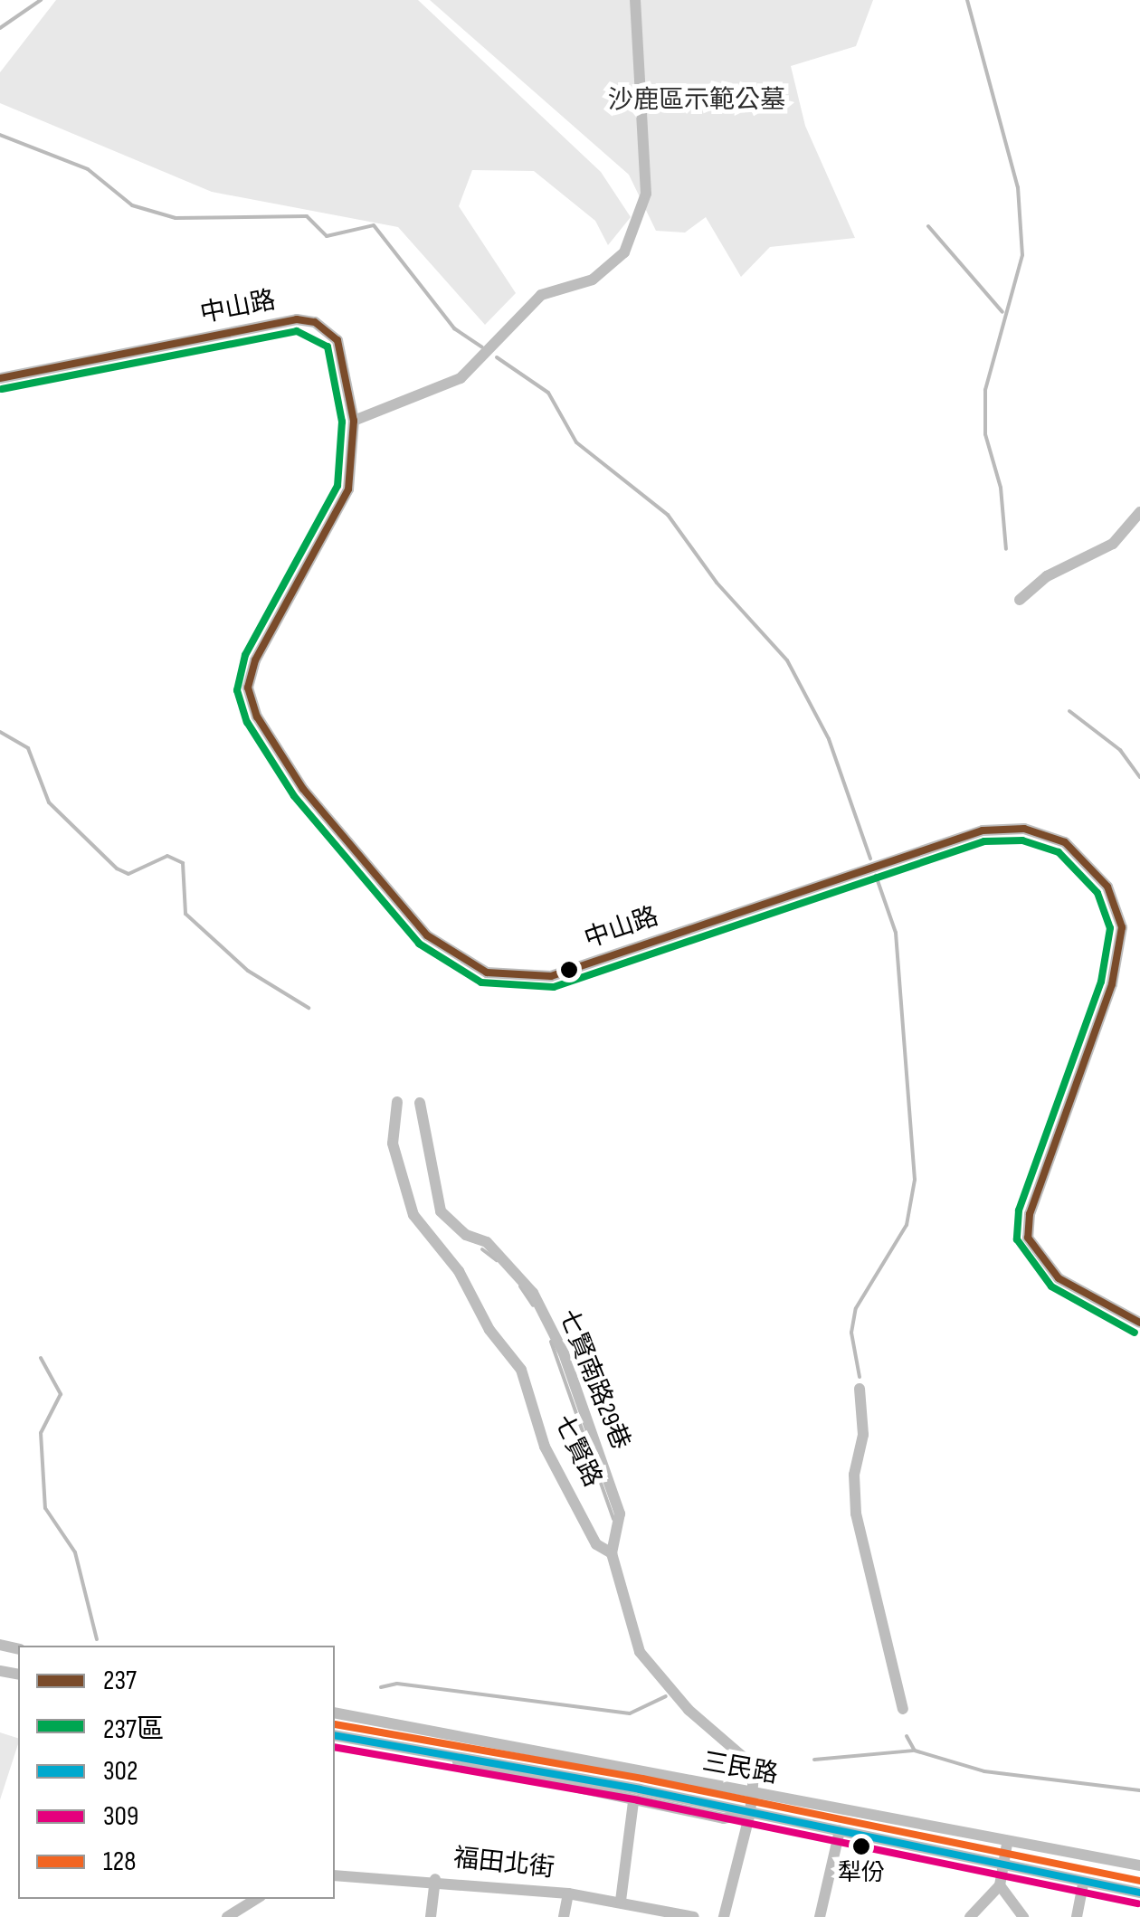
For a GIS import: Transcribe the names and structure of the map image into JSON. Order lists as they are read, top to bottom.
{
  "streets": {
    "street": [
      "中山路",
      "七賢南路29巷",
      "七賢路",
      "三民路",
      "福田北街"
    ]
  },
  "crossings": [
    ["七賢南路29巷", "七賢路"],
    ["七賢路", "三民路"]
  ],
  "parks": ["沙鹿區示範公墓"],
  "places": ["犁份"],
  "lines": [
    "transit line 237",
    "transit line 237區",
    "transit line 128",
    "transit line 302",
    "transit line 309"
  ],
  "legend": [
    "237",
    "237區",
    "302",
    "309",
    "128"
  ]
}
